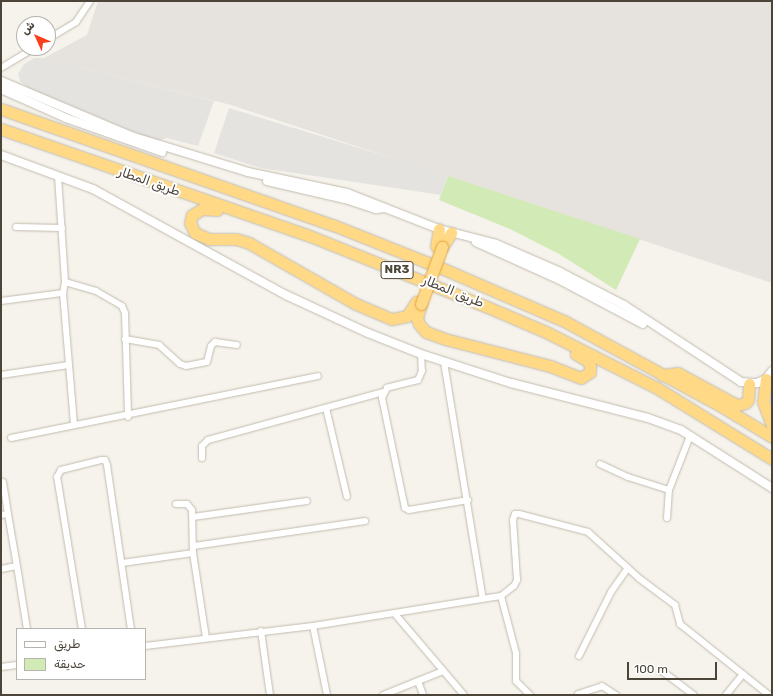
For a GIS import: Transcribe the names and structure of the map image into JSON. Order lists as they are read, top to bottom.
{
  "streets": {
    "highway": ["طريق المطار", "NR3"]
  },
  "legend": ["طريق", "حديقة"],
  "scale_bar": "100 m",
  "north": "top left"
}
